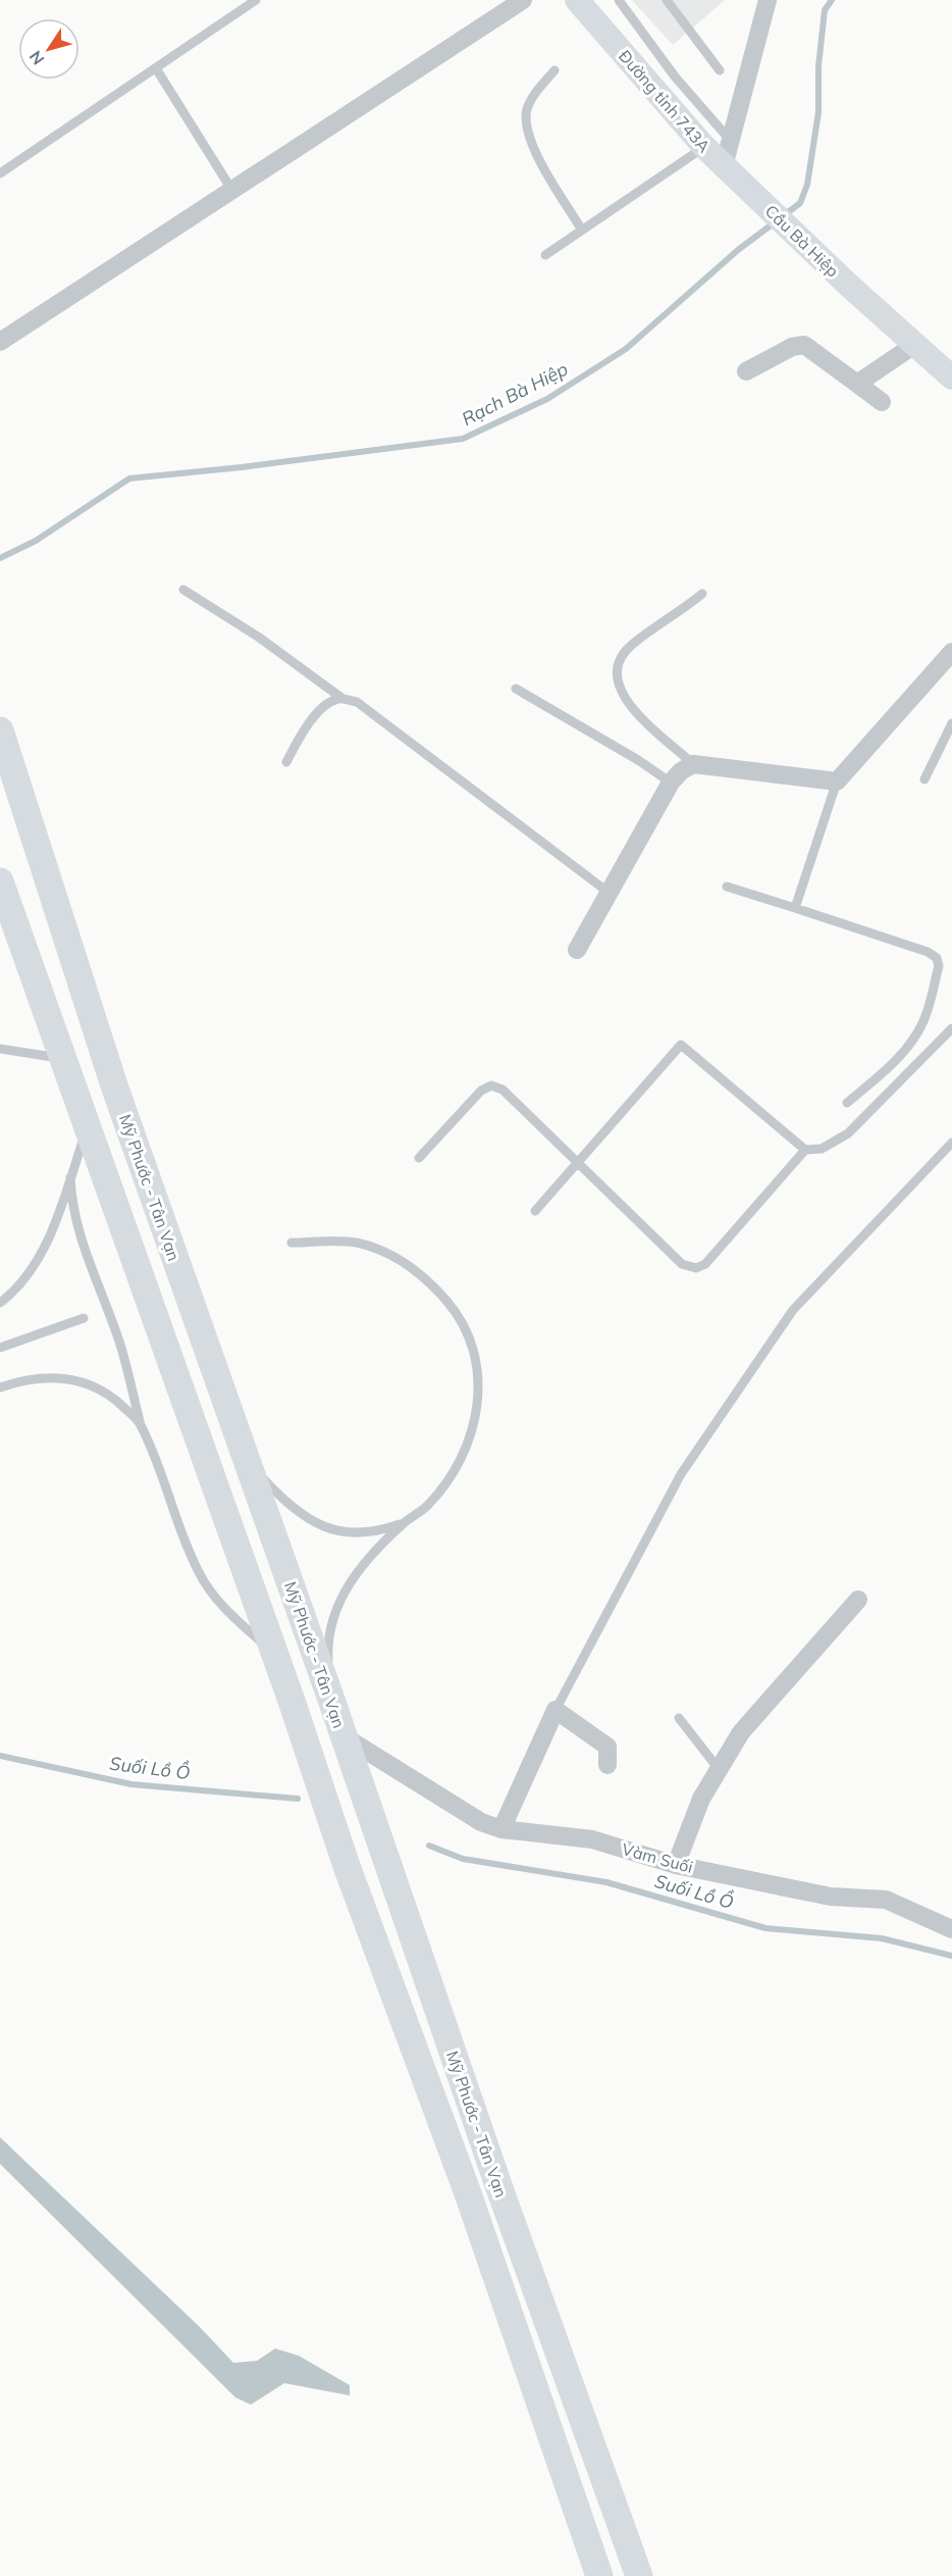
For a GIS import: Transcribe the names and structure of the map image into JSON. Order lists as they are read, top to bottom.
{
  "streets": {
    "main road": ["Đường tỉnh 743A", "Cầu Bà Hiệp", "Mỹ Phước - Tân Vạn"],
    "street": ["Vàm Suối"]
  },
  "crossings": [
    ["Đường tỉnh 743A", "Cầu Bà Hiệp"],
    ["Mỹ Phước - Tân Vạn", "Vàm Suối"]
  ],
  "water": ["Rạch Bà Hiệp", "Suối Lồ Ồ"],
  "north": "bottom left"
}
